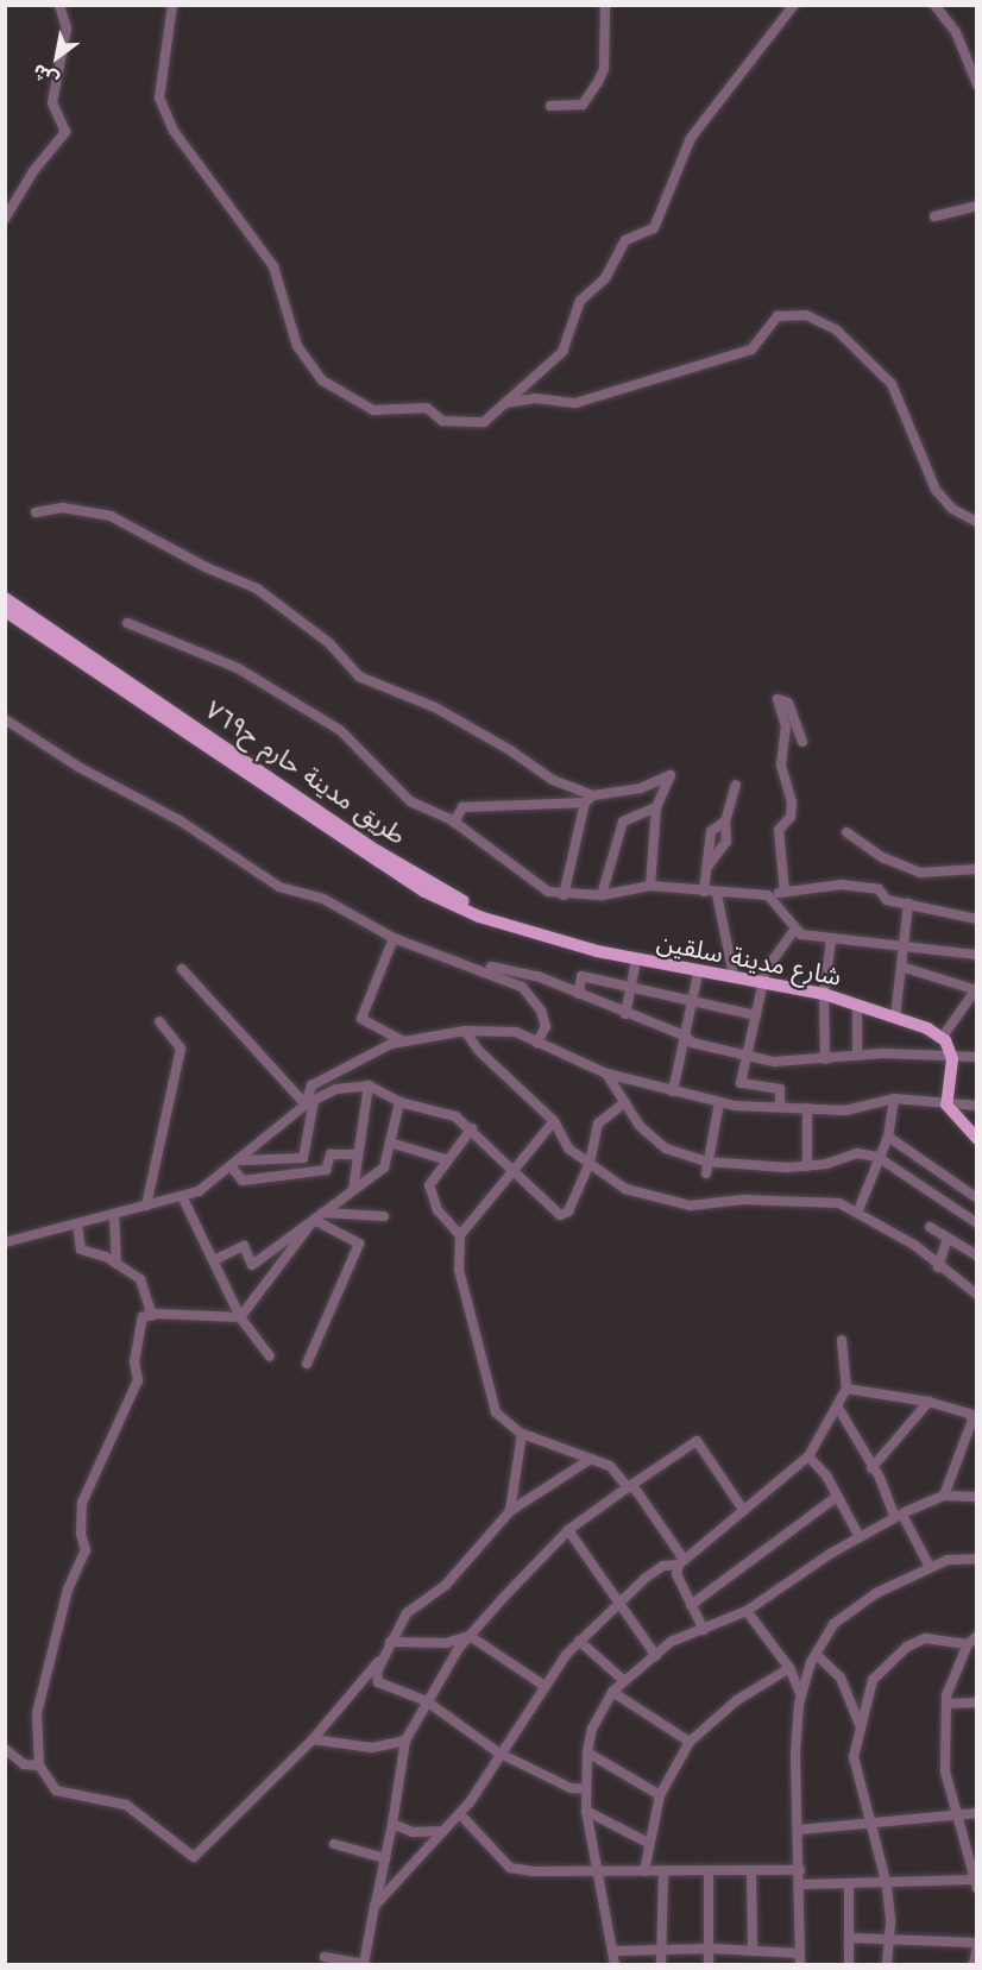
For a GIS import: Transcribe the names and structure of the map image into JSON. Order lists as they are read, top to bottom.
{
  "streets": {
    "main road": ["طريق مدينة حارم ح٧٦٩", "شارع مدينة سلقين"]
  },
  "crossings": [
    ["طريق مدينة حارم ح٧٦٩", "شارع مدينة سلقين"]
  ],
  "north": "bottom left"
}
